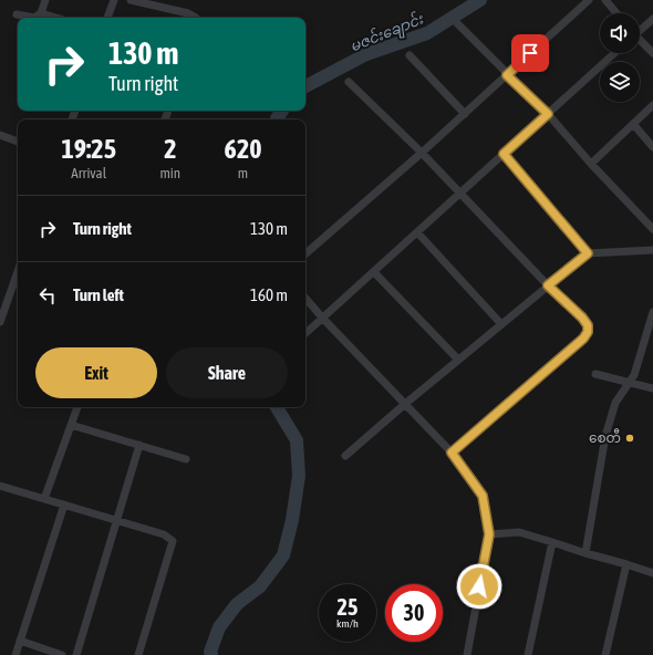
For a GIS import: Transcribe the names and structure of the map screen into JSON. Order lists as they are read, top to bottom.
{
  "water": ["မဇင်းချောင်း"],
  "places": ["စေတီ"],
  "page": {
    "turn": ["130 m", "Turn right"],
    "eta": [
      "19:25",
      "Arrival",
      "2",
      "min",
      "620",
      "m"
    ],
    "list": [
      {
        "name": "Turn right",
        "value": "130 m"
      },
      {
        "name": "Turn left",
        "value": "160 m"
      }
    ],
    "buttons": ["Exit", "Share"],
    "speed": "25 km/h",
    "limit": "30"
  }
}
